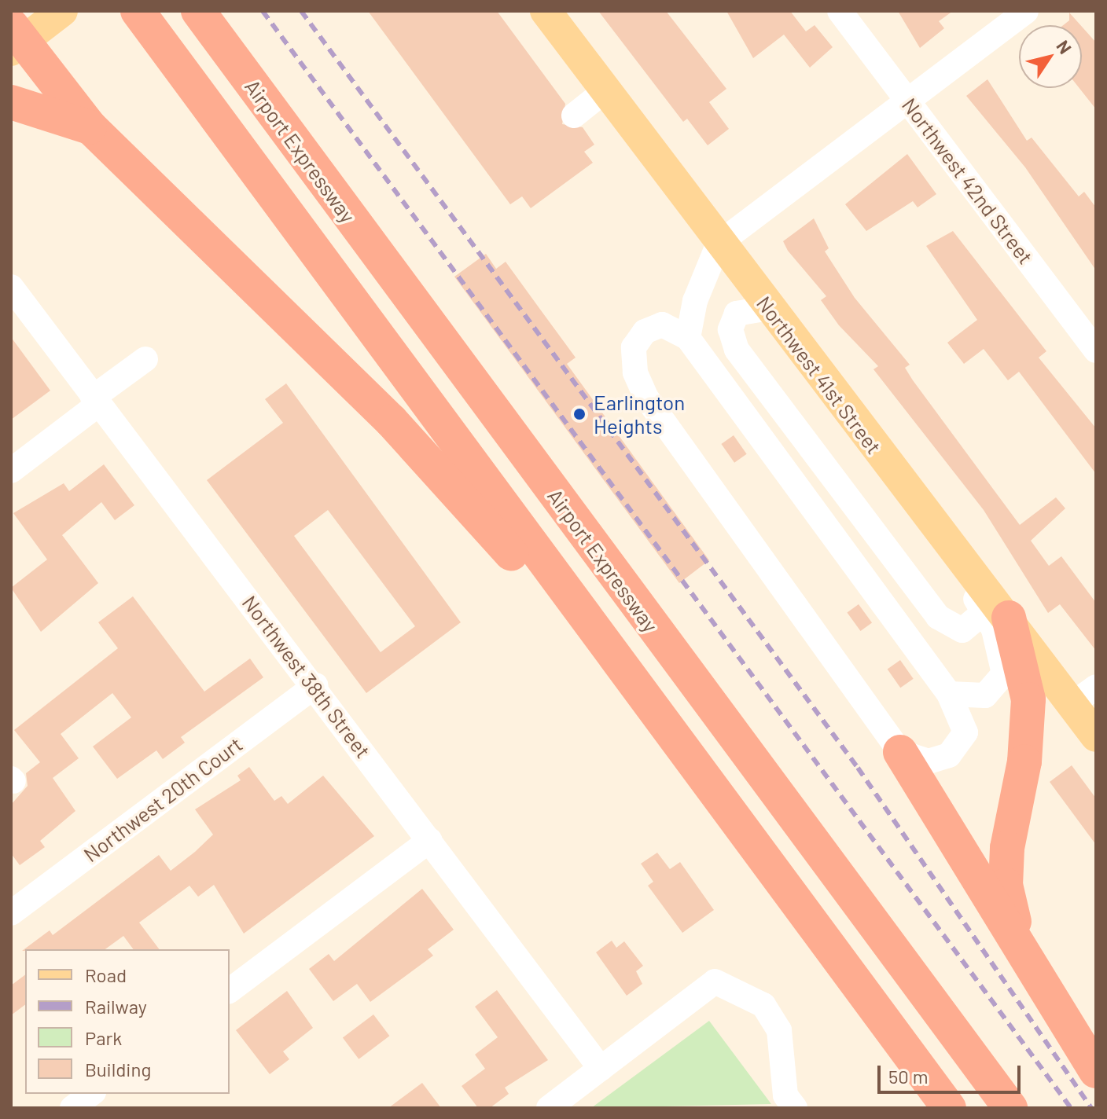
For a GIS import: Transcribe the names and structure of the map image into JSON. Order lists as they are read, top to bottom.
{
  "streets": {
    "highway": ["Airport Expressway"],
    "main road": ["Northwest 41st Street"],
    "street": ["Northwest 42nd Street", "Northwest 38th Street", "Northwest 20th Court"]
  },
  "crossings": [
    ["Northwest 38th Street", "Northwest 20th Court"]
  ],
  "places": ["Earlington Heights"],
  "legend": [
    "Road",
    "Railway",
    "Park",
    "Building"
  ],
  "scale_bar": "50 m",
  "north": "top right"
}
